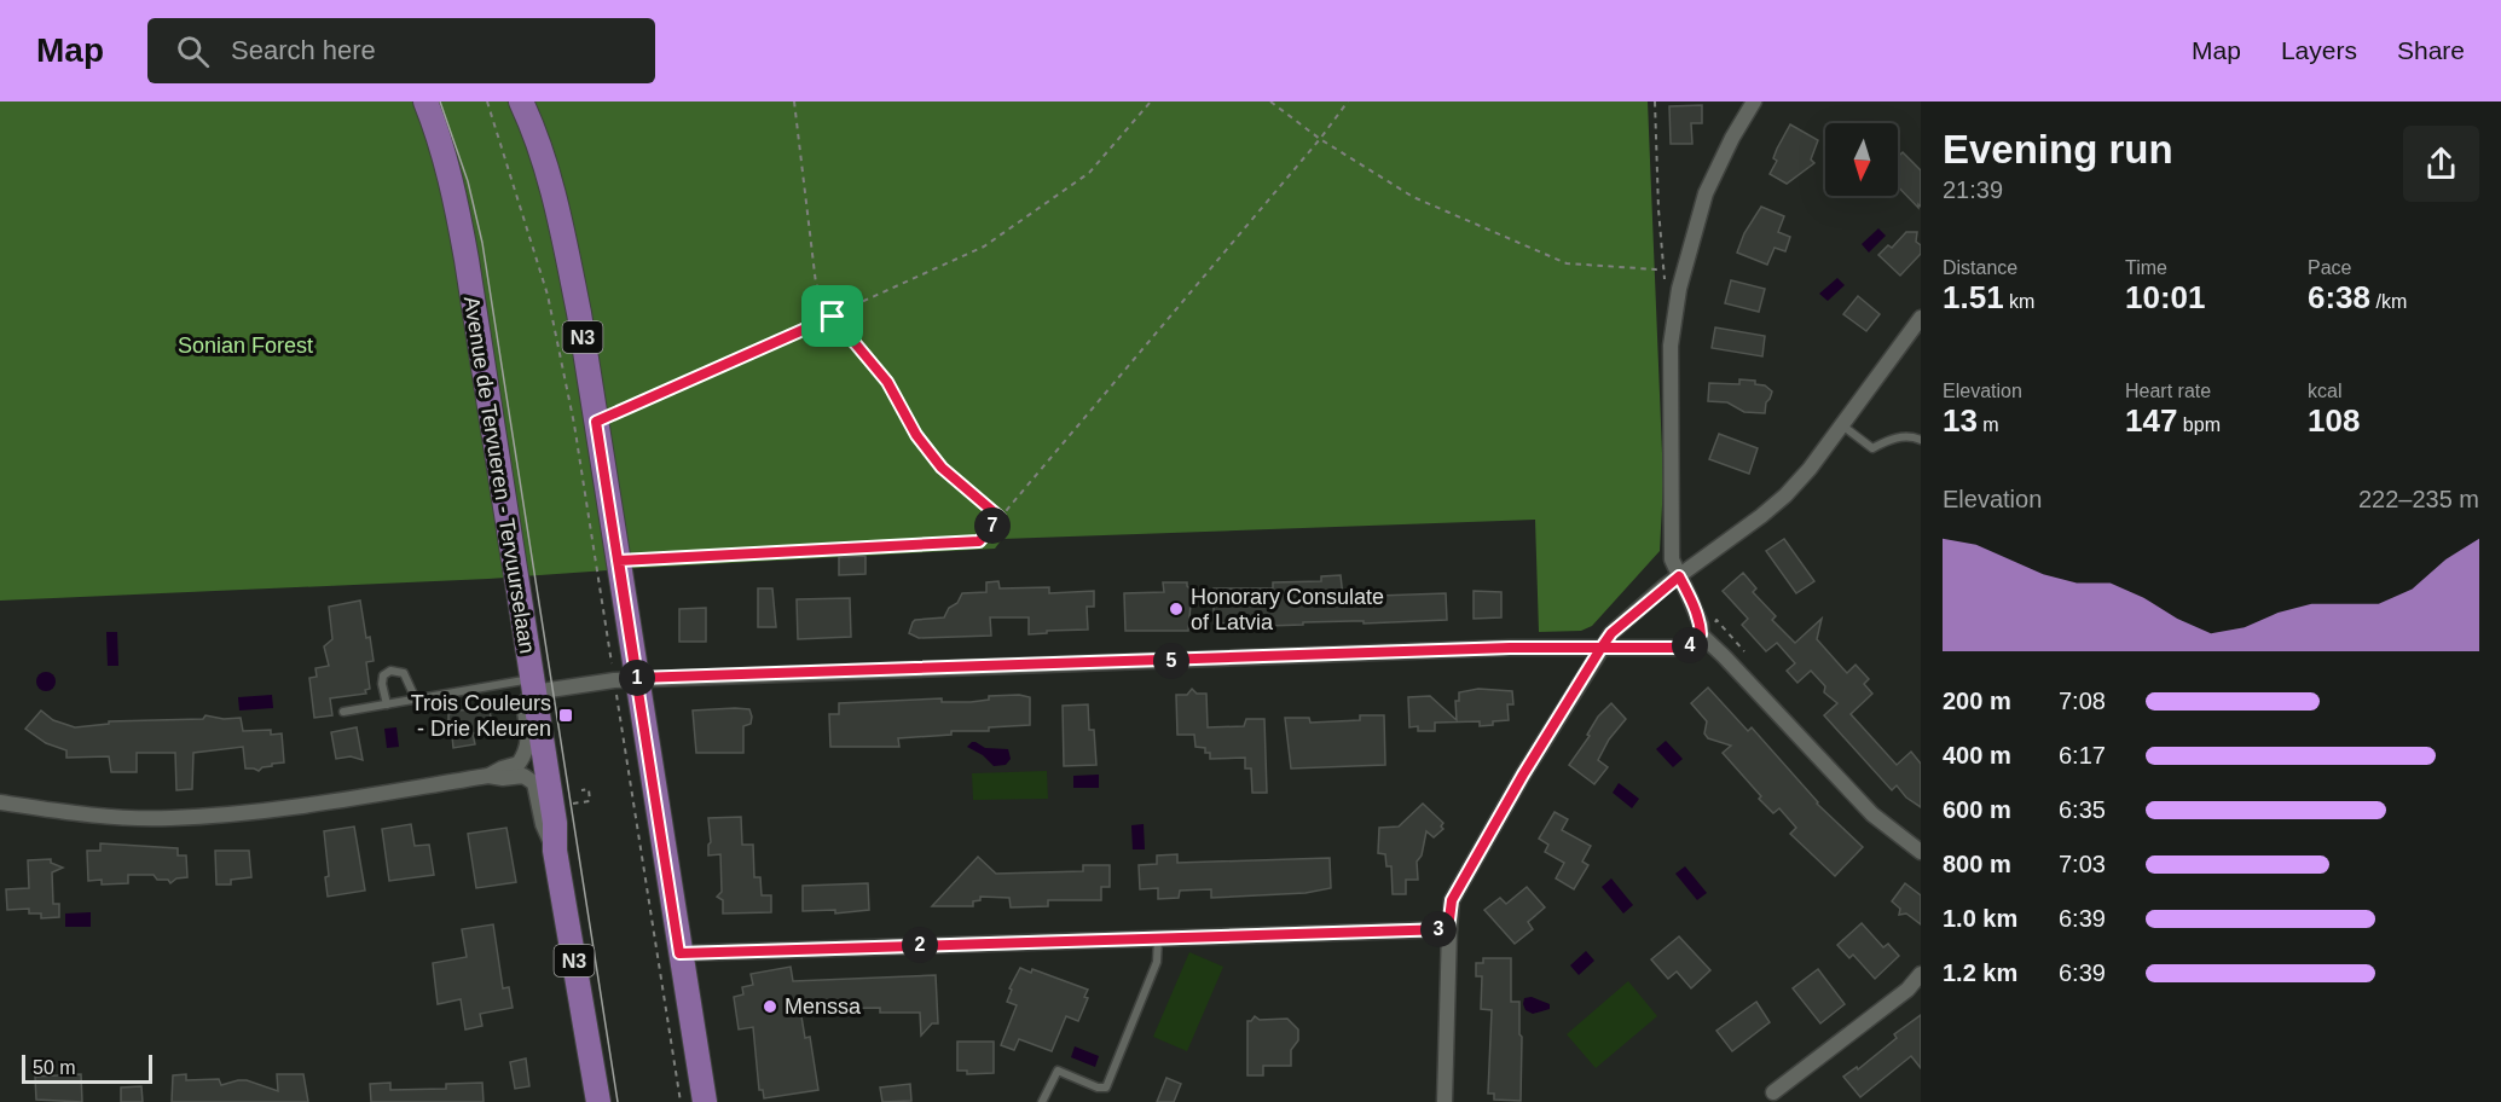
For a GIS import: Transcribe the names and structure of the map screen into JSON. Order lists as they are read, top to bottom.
{
  "streets": {
    "main road": ["N3", "Avenue de Tervueren - Tervuurselaan"]
  },
  "crossings": [
    ["N3", "Avenue de Tervueren - Tervuurselaan"]
  ],
  "parks": ["Sonian Forest"],
  "places": {
    "other": ["Honorary Consulate of Latvia", "Menssa"],
    "transit": ["Trois Couleurs - Drie Kleuren"]
  },
  "scale_bar": "50 m",
  "north": "bottom",
  "page": {
    "header": "Map",
    "search": "Search here",
    "nav": ["Map", "Layers", "Share"],
    "heading": ["Evening run", "21:39"],
    "stats": [
      ["Distance", "1.51 km"],
      ["Time", "10:01"],
      ["Pace", "6:38 /km"],
      ["Elevation", "13 m"],
      ["Heart rate", "147 bpm"],
      ["kcal", "108"]
    ],
    "chart": ["Elevation", "222–235 m"],
    "pins": [
      "7",
      "4",
      "5",
      "1",
      "3",
      "2"
    ],
    "list": [
      {
        "name": "200 m",
        "note": "7:08"
      },
      {
        "name": "400 m",
        "note": "6:17"
      },
      {
        "name": "600 m",
        "note": "6:35"
      },
      {
        "name": "800 m",
        "note": "7:03"
      },
      {
        "name": "1.0 km",
        "note": "6:39"
      },
      {
        "name": "1.2 km",
        "note": "6:39"
      }
    ],
    "scale": "50 m"
  }
}
